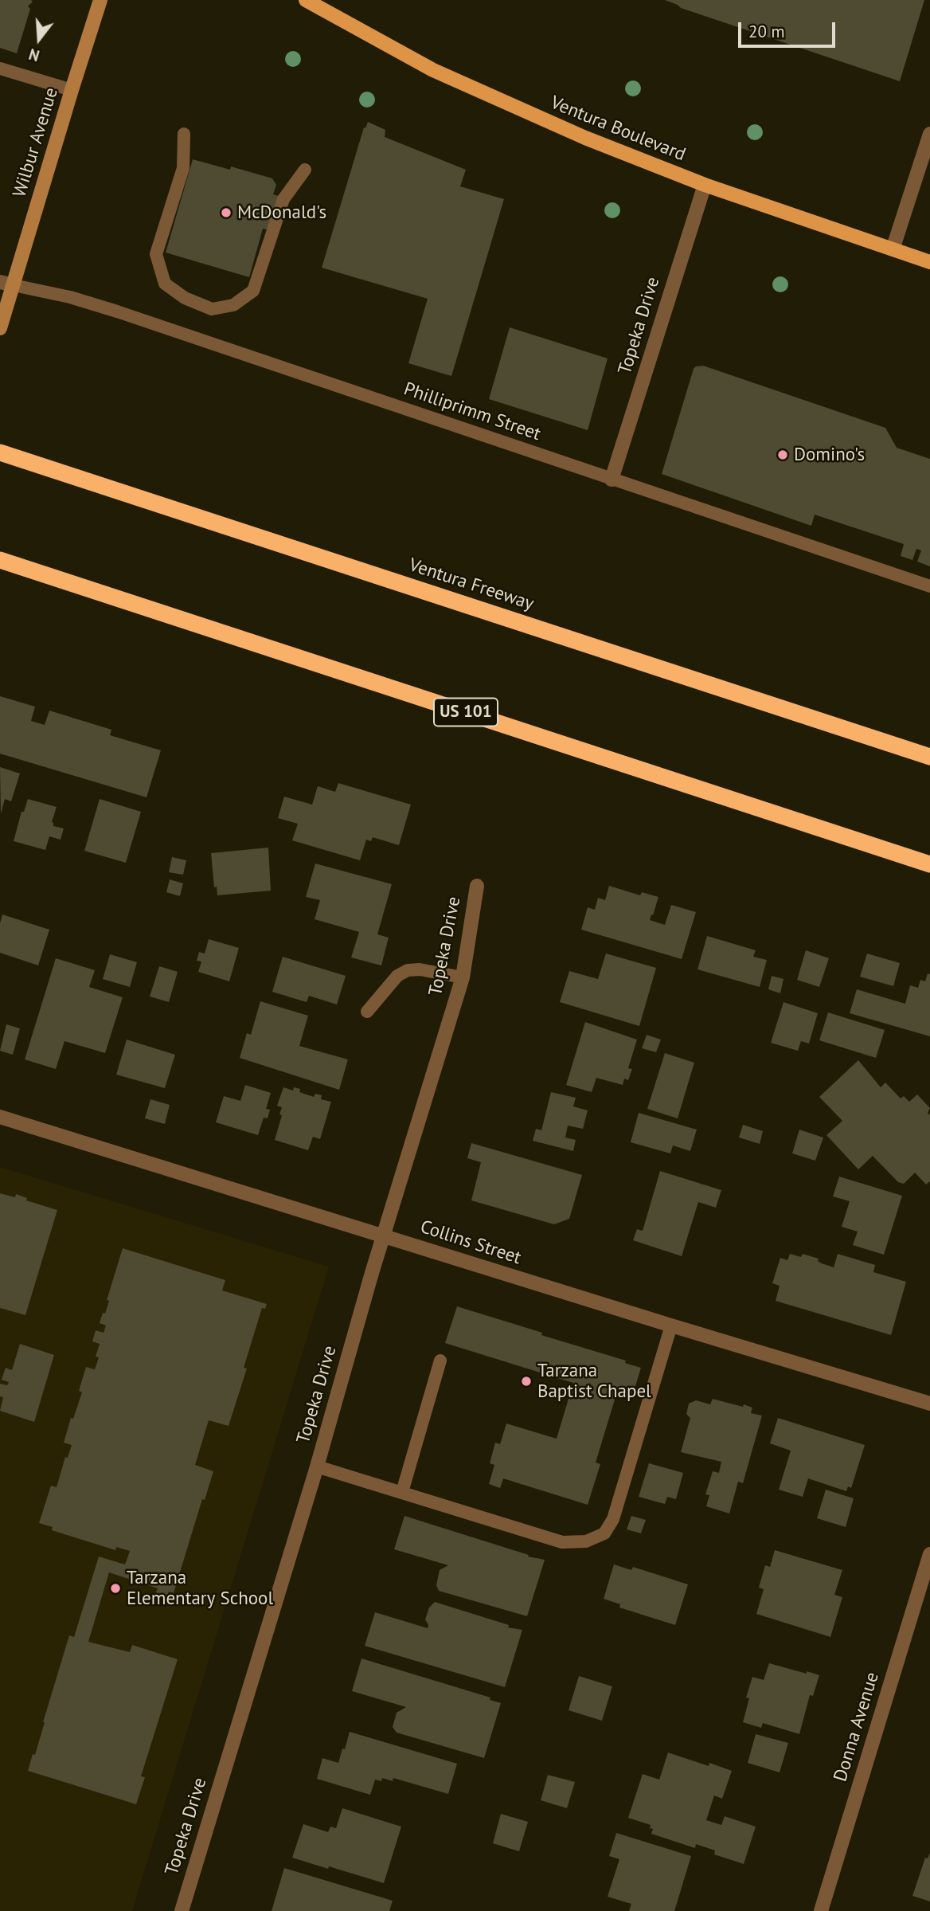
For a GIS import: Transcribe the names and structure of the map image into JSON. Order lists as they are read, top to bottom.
{
  "streets": {
    "highway": ["Ventura Freeway", "US 101"],
    "main road": ["Ventura Boulevard", "Wilbur Avenue"],
    "street": ["Topeka Drive", "Collins Street", "Donna Avenue"],
    "lane": ["Philliprimm Street"]
  },
  "crossings": [
    ["Ventura Boulevard", "Topeka Drive"],
    ["Wilbur Avenue", "Philliprimm Street"],
    ["Topeka Drive", "Philliprimm Street"],
    ["Topeka Drive", "Collins Street"]
  ],
  "places": [
    "McDonald's",
    "Domino's",
    "Tarzana Baptist Chapel",
    "Tarzana Elementary School"
  ],
  "scale_bar": "20 m",
  "north": "bottom"
}
